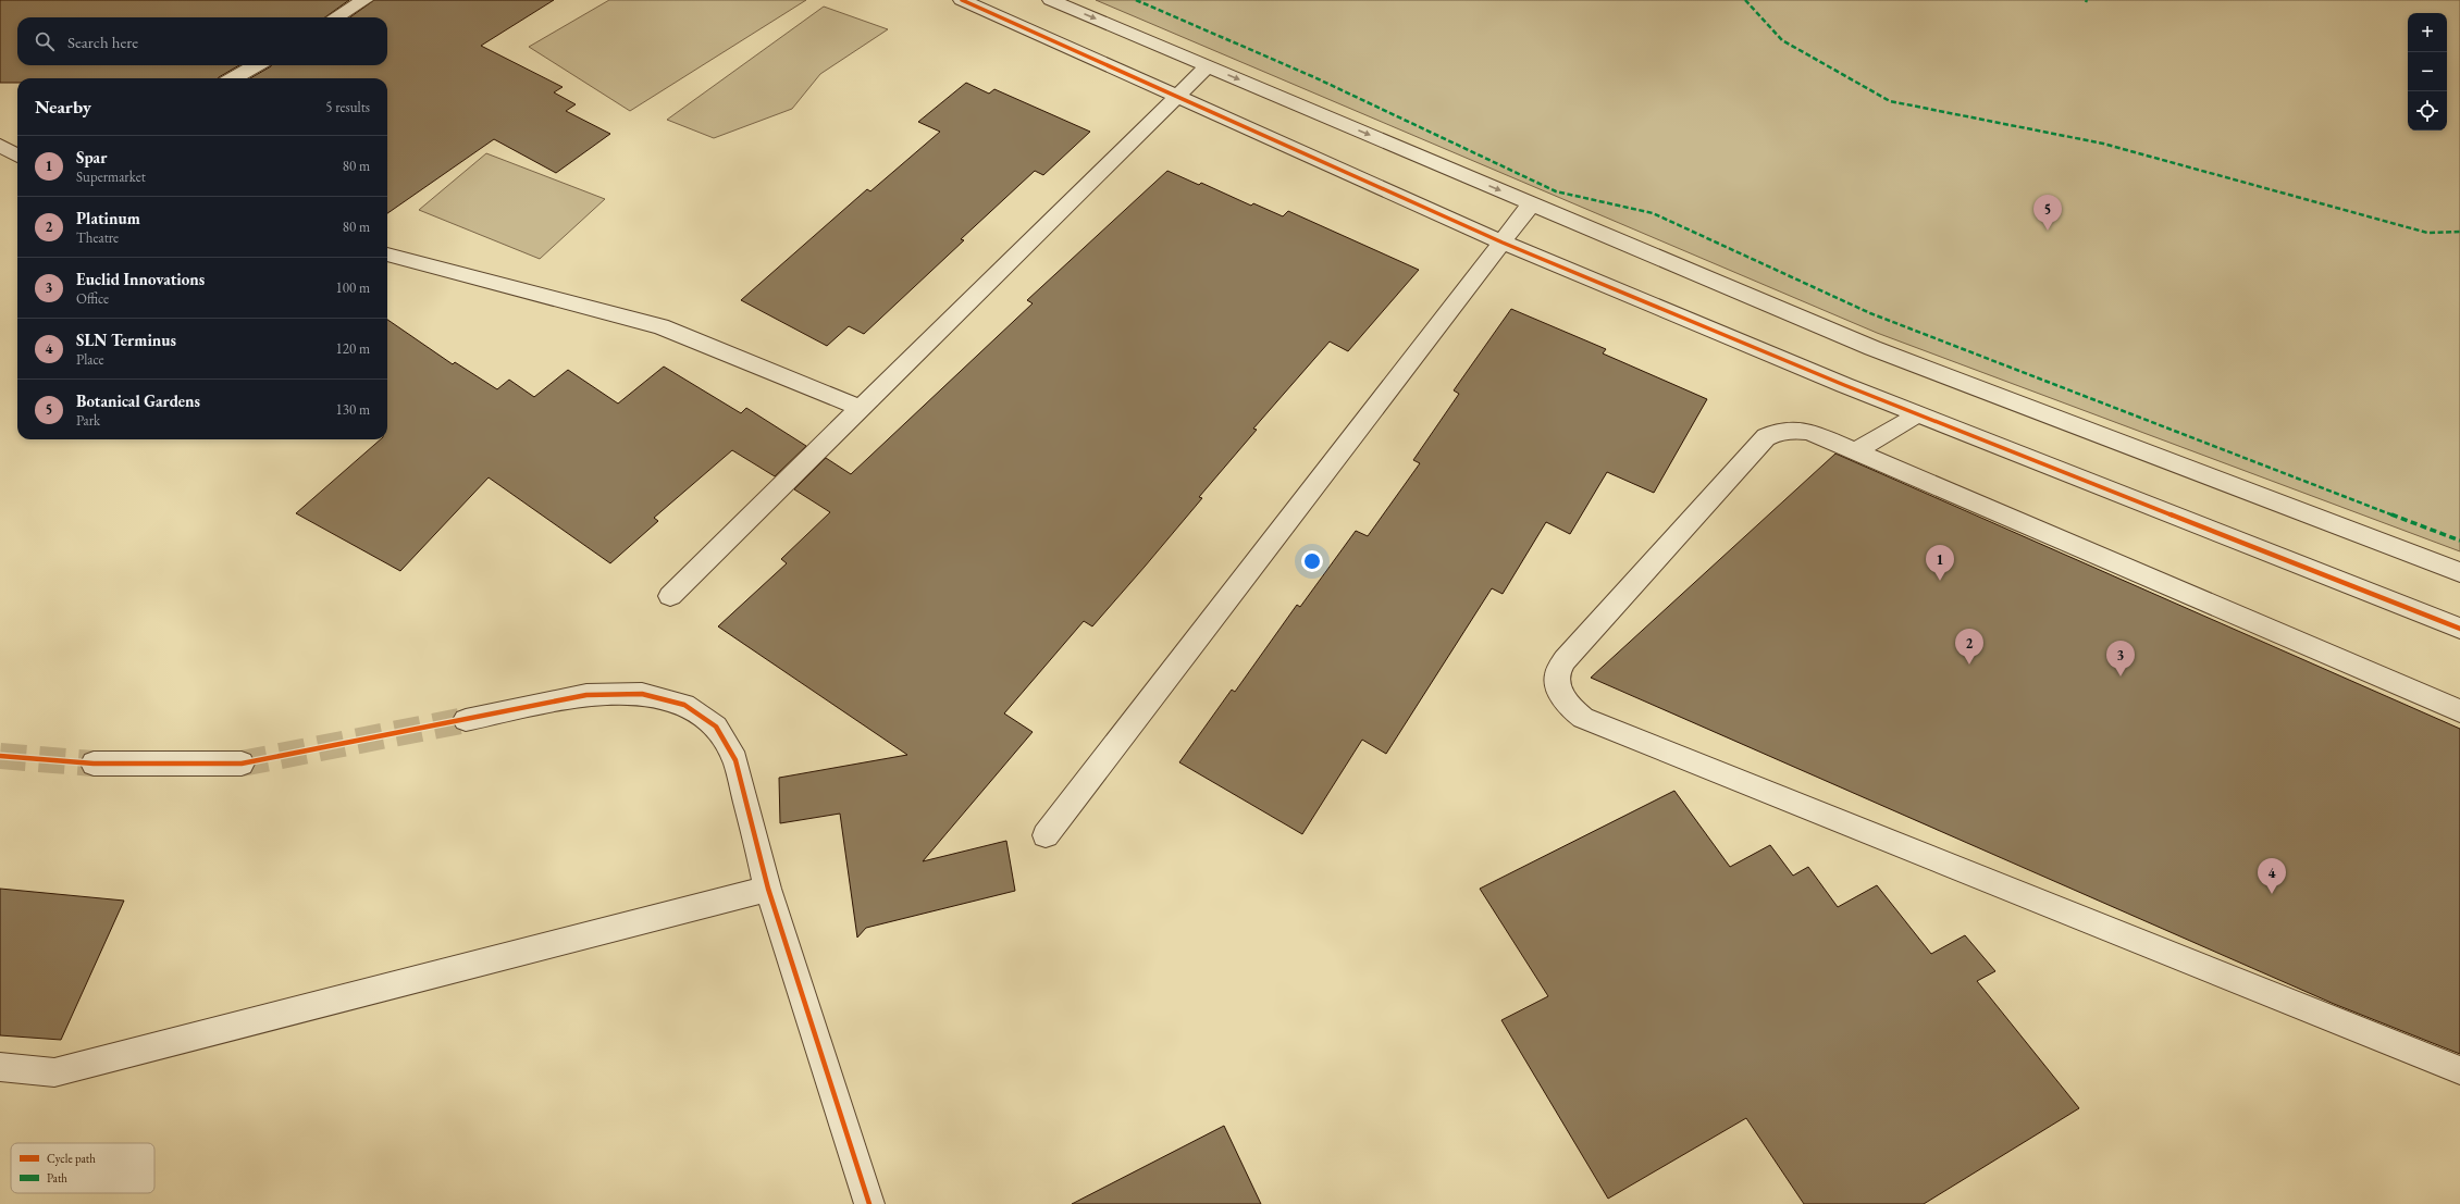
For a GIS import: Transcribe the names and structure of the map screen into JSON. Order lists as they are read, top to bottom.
{
  "legend": ["Cycle path", "Path"],
  "page": {
    "map_buttons": ["+", "−"],
    "search": "Search here",
    "heading": ["Nearby", "5 results"],
    "list": [
      {
        "mark": "1",
        "name": "Spar",
        "note": "Supermarket",
        "value": "80 m"
      },
      {
        "mark": "2",
        "name": "Platinum",
        "note": "Theatre",
        "value": "80 m"
      },
      {
        "mark": "3",
        "name": "Euclid Innovations",
        "note": "Office",
        "value": "100 m"
      },
      {
        "mark": "4",
        "name": "SLN Terminus",
        "note": "Place",
        "value": "120 m"
      },
      {
        "mark": "5",
        "name": "Botanical Gardens",
        "note": "Park",
        "value": "130 m"
      }
    ],
    "pins": [
      "5",
      "1",
      "2",
      "3",
      "4"
    ]
  }
}
